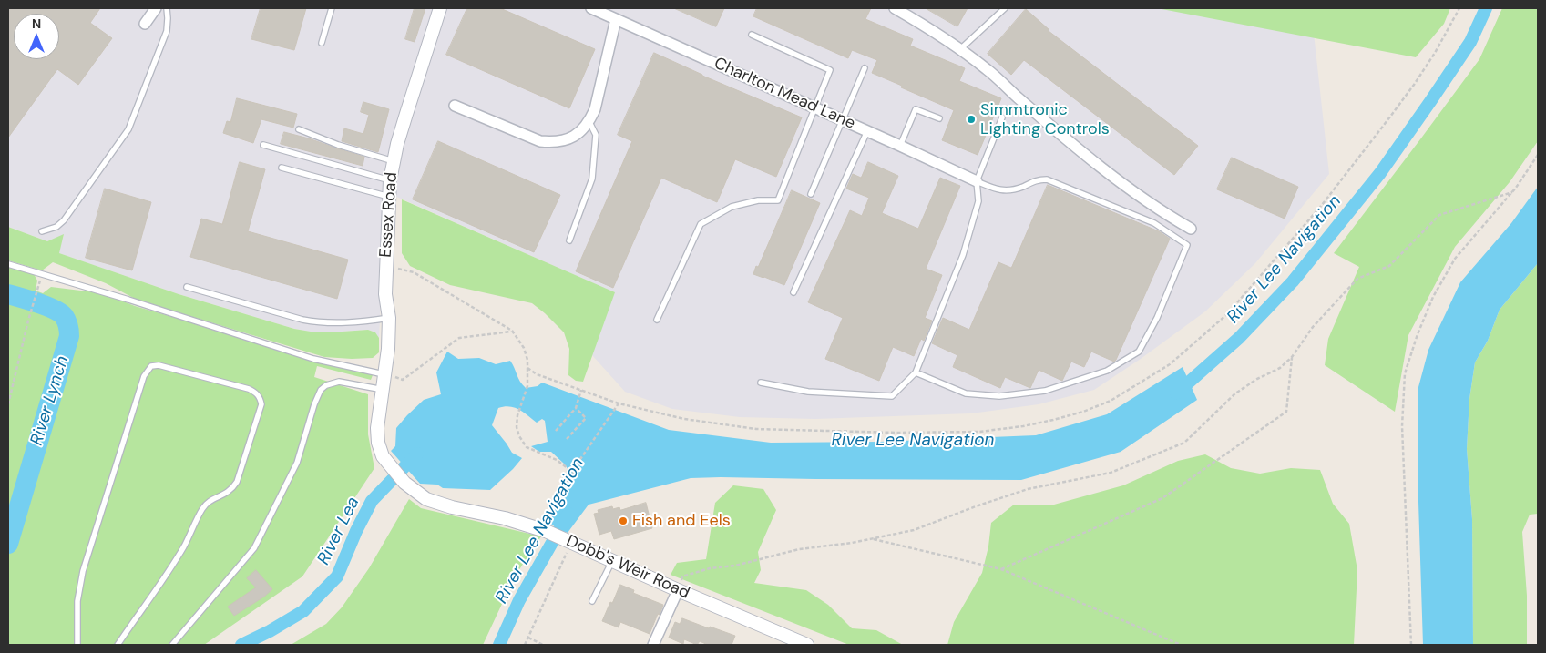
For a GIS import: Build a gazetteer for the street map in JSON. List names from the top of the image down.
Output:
{
  "streets": {
    "street": ["Charlton Mead Lane", "Essex Road", "Dobb's Weir Road"]
  },
  "crossings": [
    ["Essex Road", "Dobb's Weir Road"]
  ],
  "water": ["River Lee Navigation", "River Lynch", "River Lea"],
  "places": ["Simmtronic Lighting Controls", "Fish and Eels"],
  "north": "top"
}
